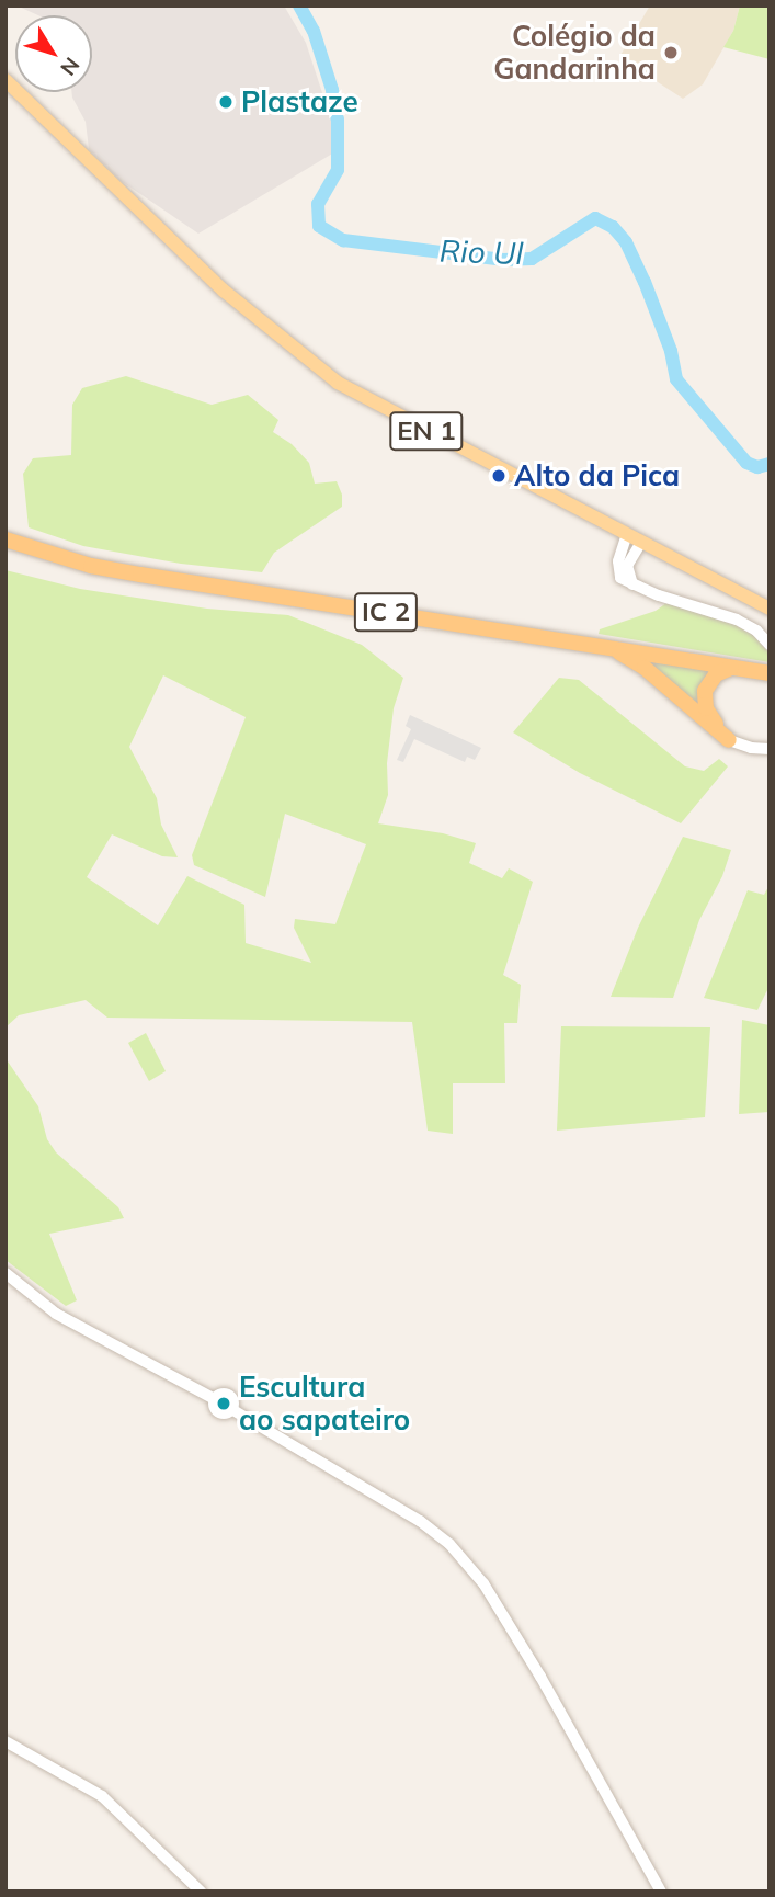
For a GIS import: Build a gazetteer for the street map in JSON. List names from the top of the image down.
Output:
{
  "streets": {
    "highway": ["IC 2"],
    "main road": ["EN 1"]
  },
  "water": ["Rio Ul"],
  "places": [
    "Colégio da Gandarinha",
    "Plastaze",
    "Alto da Pica",
    "Escultura ao sapateiro"
  ],
  "north": "bottom right"
}
